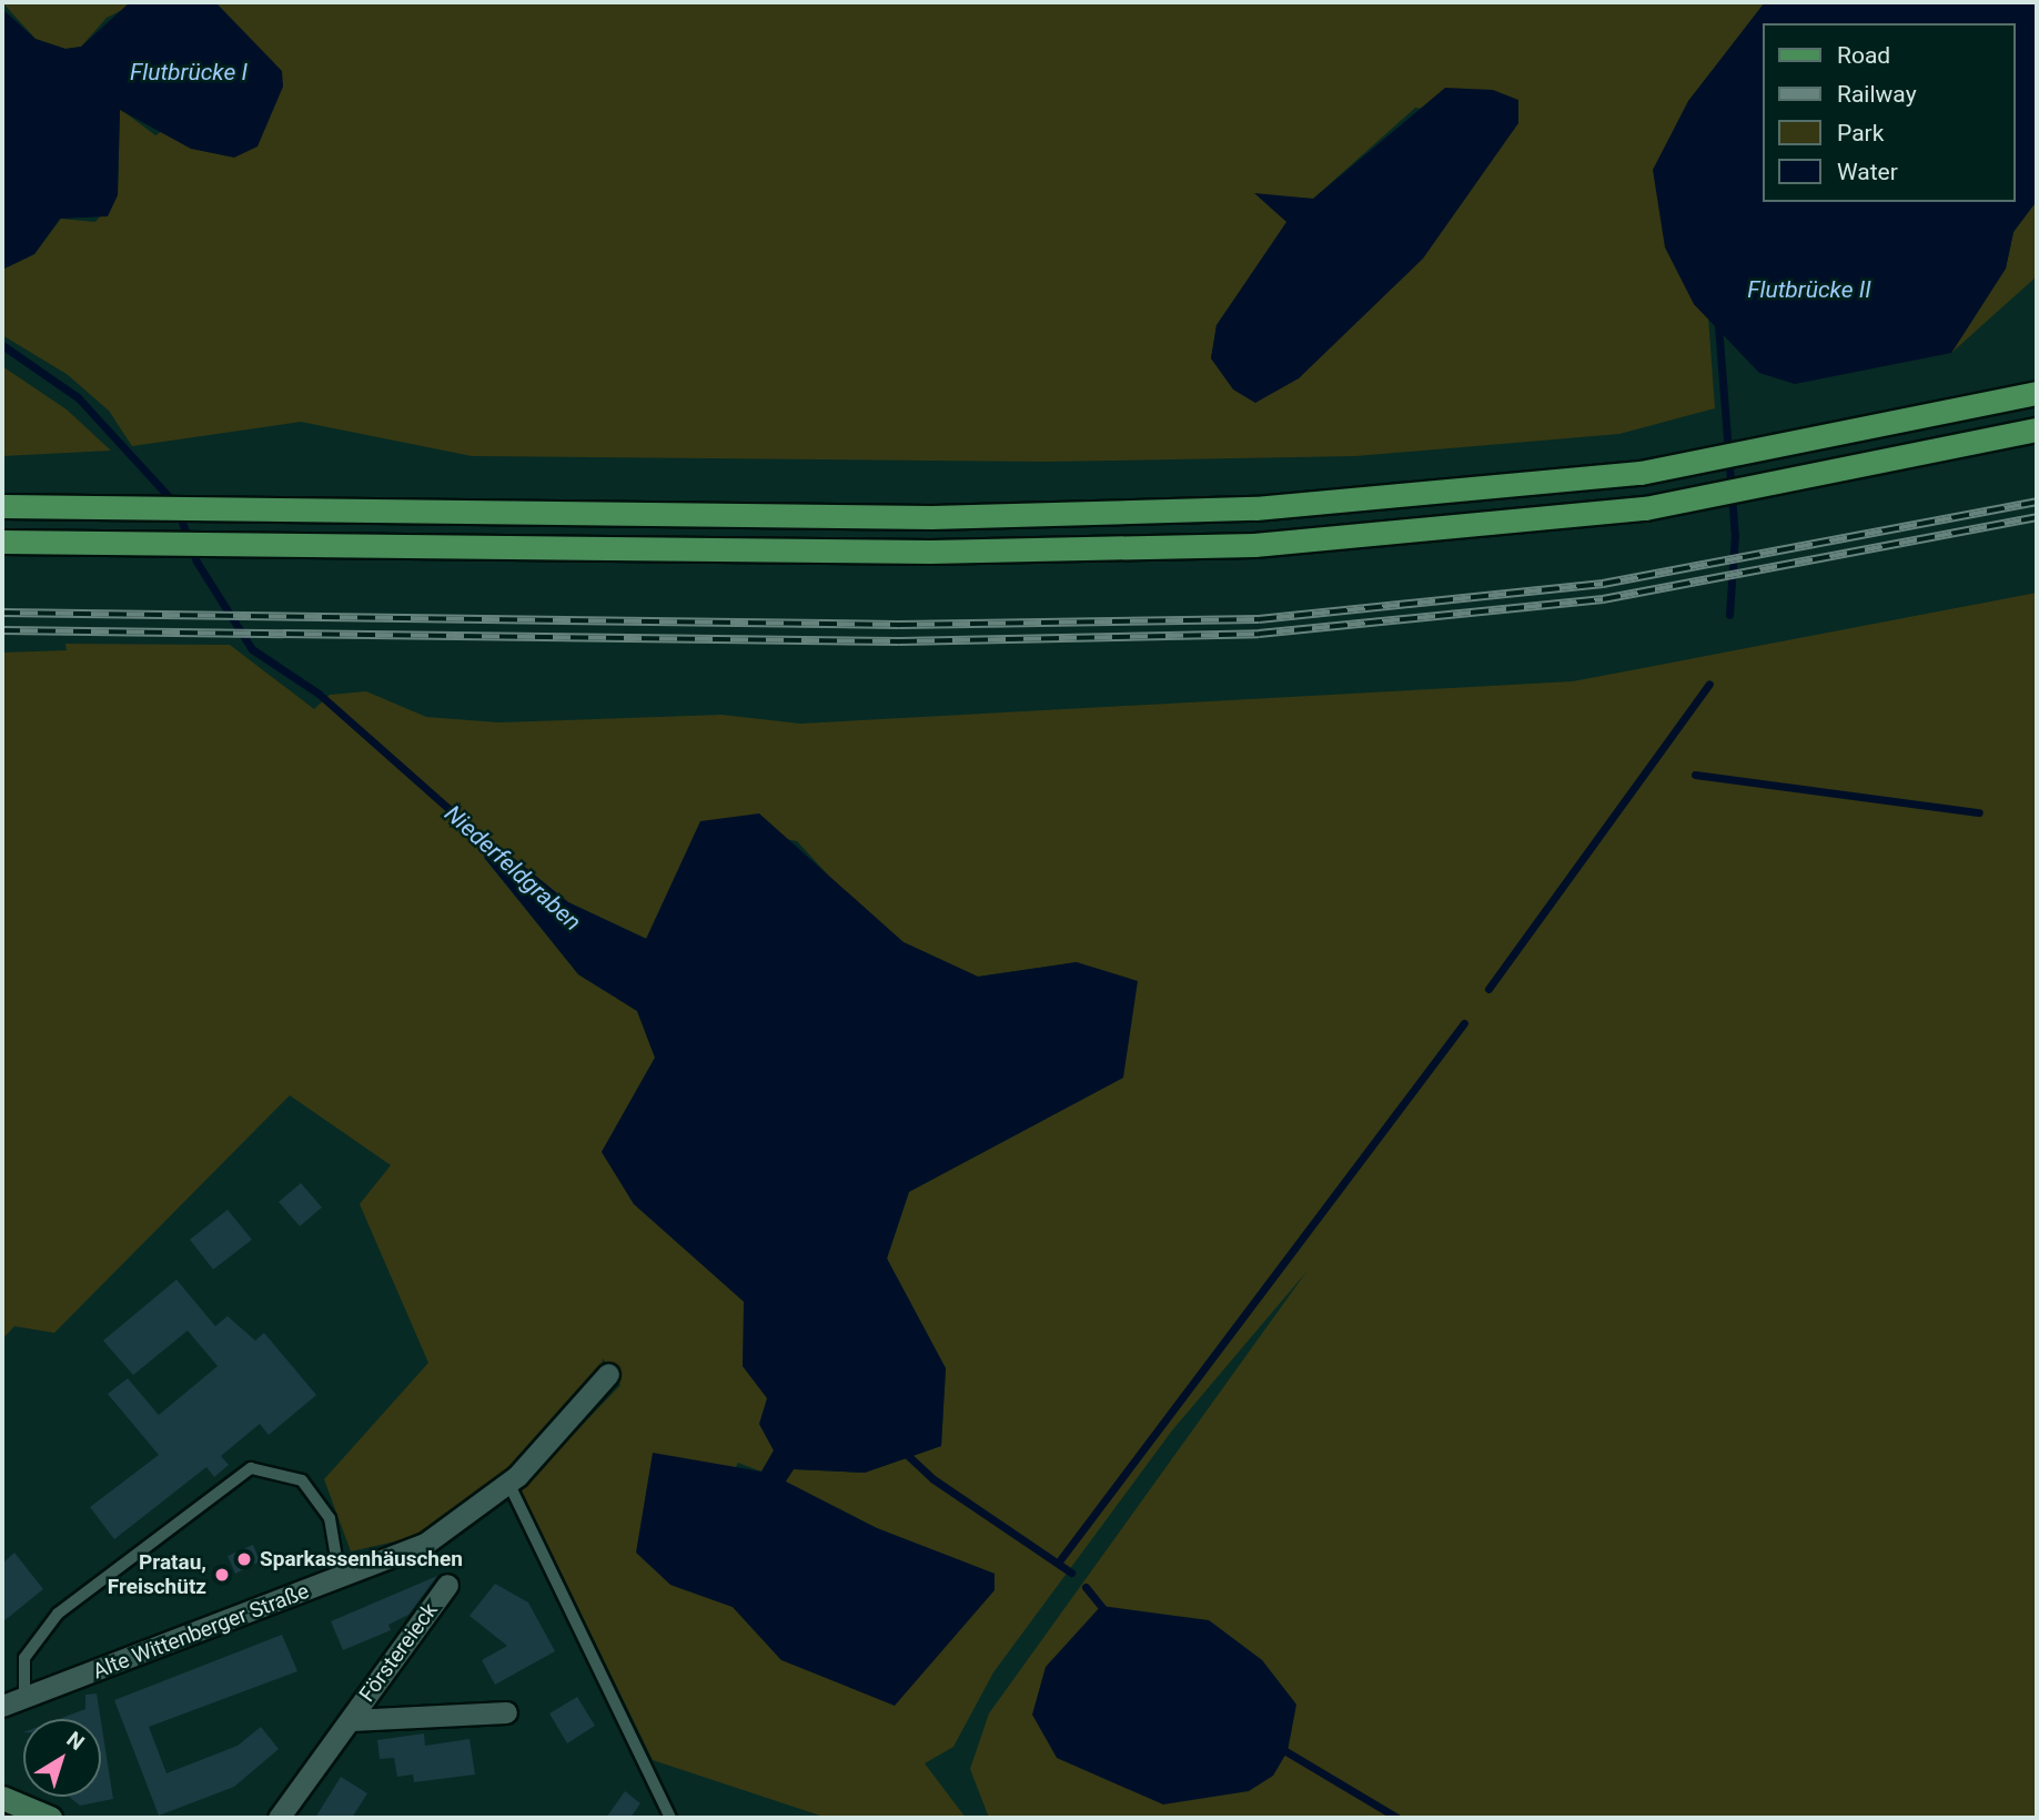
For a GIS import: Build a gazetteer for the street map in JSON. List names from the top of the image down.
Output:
{
  "streets": {
    "street": ["Alte Wittenberger Straße", "Förstereieck"]
  },
  "water": ["Flutbrücke I", "Flutbrücke II", "Niederfeldgraben"],
  "places": ["Sparkassenhäuschen", "Pratau, Freischütz"],
  "legend": [
    "Road",
    "Railway",
    "Park",
    "Water"
  ],
  "north": "top right"
}
